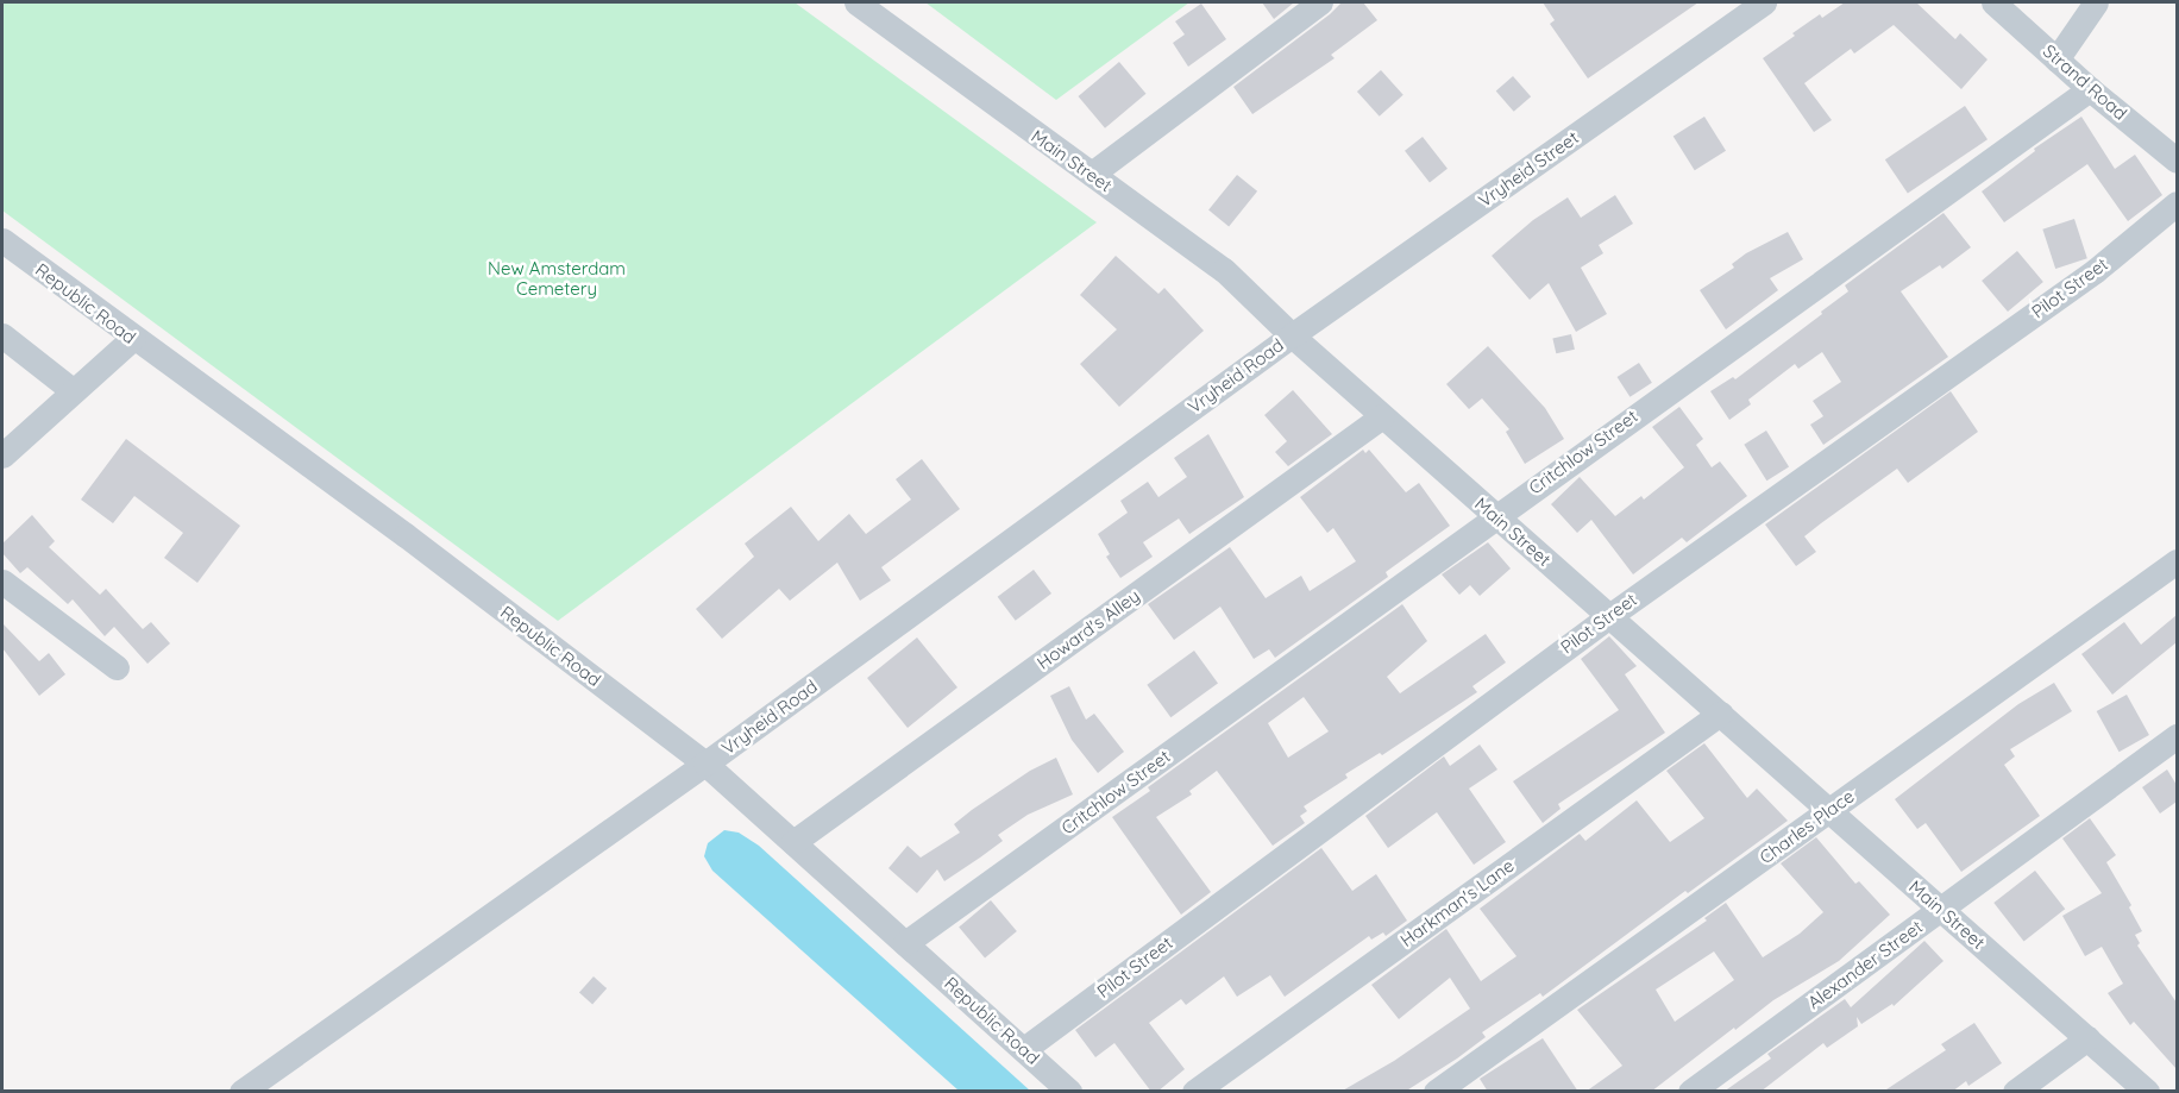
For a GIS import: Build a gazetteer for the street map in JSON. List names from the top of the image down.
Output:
{
  "streets": {
    "street": [
      "Strand Road",
      "Main Street",
      "Vryheid Street",
      "Pilot Street",
      "Republic Road",
      "Vryheid Road",
      "Critchlow Street",
      "Howard's Alley",
      "Charles Place",
      "Harkman's Lane",
      "Alexander Street"
    ]
  },
  "crossings": [
    ["Strand Road", "Critchlow Street"],
    ["Main Street", "Vryheid Street"],
    ["Main Street", "Pilot Street"],
    ["Main Street", "Vryheid Road"],
    ["Main Street", "Critchlow Street"],
    ["Main Street", "Howard's Alley"],
    ["Main Street", "Charles Place"],
    ["Main Street", "Harkman's Lane"],
    ["Main Street", "Alexander Street"],
    ["Vryheid Street", "Vryheid Road"],
    ["Pilot Street", "Republic Road"],
    ["Republic Road", "Vryheid Road"],
    ["Republic Road", "Critchlow Street"],
    ["Republic Road", "Howard's Alley"]
  ],
  "parks": ["New Amsterdam Cemetery"]
}
